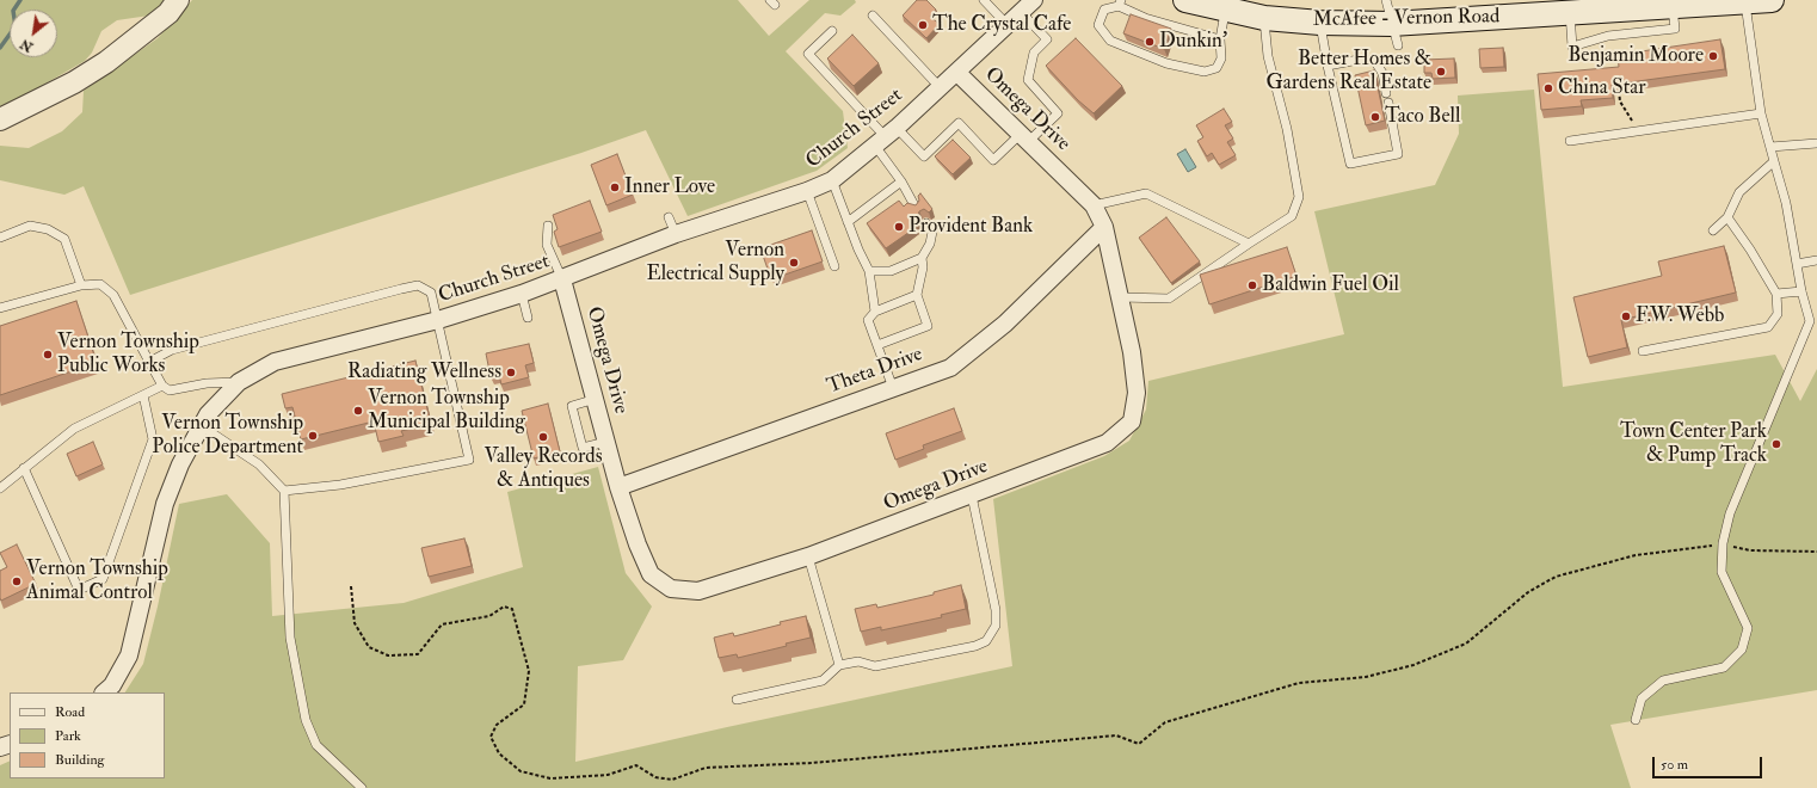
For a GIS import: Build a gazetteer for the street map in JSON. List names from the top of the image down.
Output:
{
  "streets": {
    "main road": ["McAfee - Vernon Road"],
    "street": ["Omega Drive", "Church Street", "Theta Drive"]
  },
  "crossings": [
    ["Omega Drive", "Church Street"],
    ["Omega Drive", "Theta Drive"]
  ],
  "places": [
    "The Crystal Cafe",
    "Dunkin'",
    "Benjamin Moore",
    "Better Homes & Gardens Real Estate",
    "China Star",
    "Taco Bell",
    "Inner Love",
    "Provident Bank",
    "Vernon Electrical Supply",
    "Baldwin Fuel Oil",
    "F.W. Webb",
    "Vernon Township Public Works",
    "Radiating Wellness",
    "Vernon Township Municipal Building",
    "Vernon Township Police Department",
    "Valley Records & Antiques",
    "Town Center Park & Pump Track",
    "Vernon Township Animal Control"
  ],
  "legend": ["Road", "Park", "Building"],
  "scale_bar": "50 m",
  "north": "bottom left"
}
